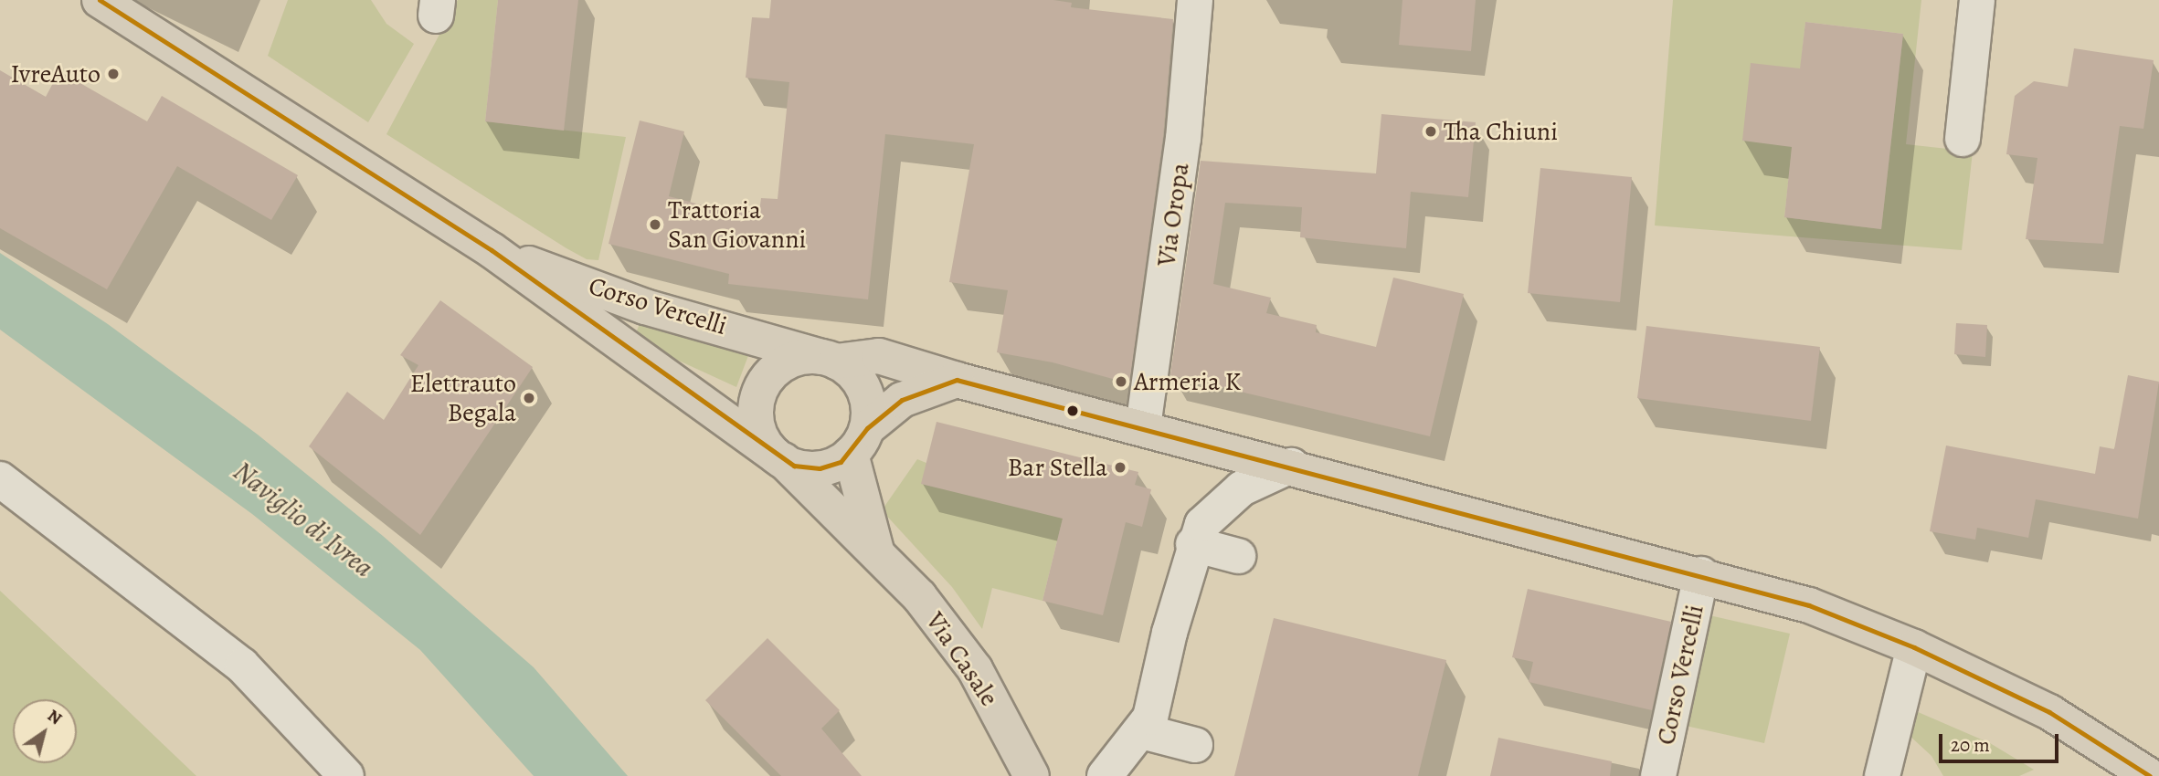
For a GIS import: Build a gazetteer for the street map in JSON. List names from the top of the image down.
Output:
{
  "streets": {
    "main road": ["Corso Vercelli", "Via Casale"],
    "street": ["Via Oropa"]
  },
  "crossings": [
    ["Via Oropa", "Corso Vercelli"],
    ["Corso Vercelli", "Via Casale"]
  ],
  "water": ["Naviglio di Ivrea"],
  "places": [
    "IvreAuto",
    "Tha Chiuni",
    "Trattoria San Giovanni",
    "Armeria K",
    "Elettrauto Begala",
    "Bar Stella"
  ],
  "scale_bar": "20 m",
  "north": "top right"
}
